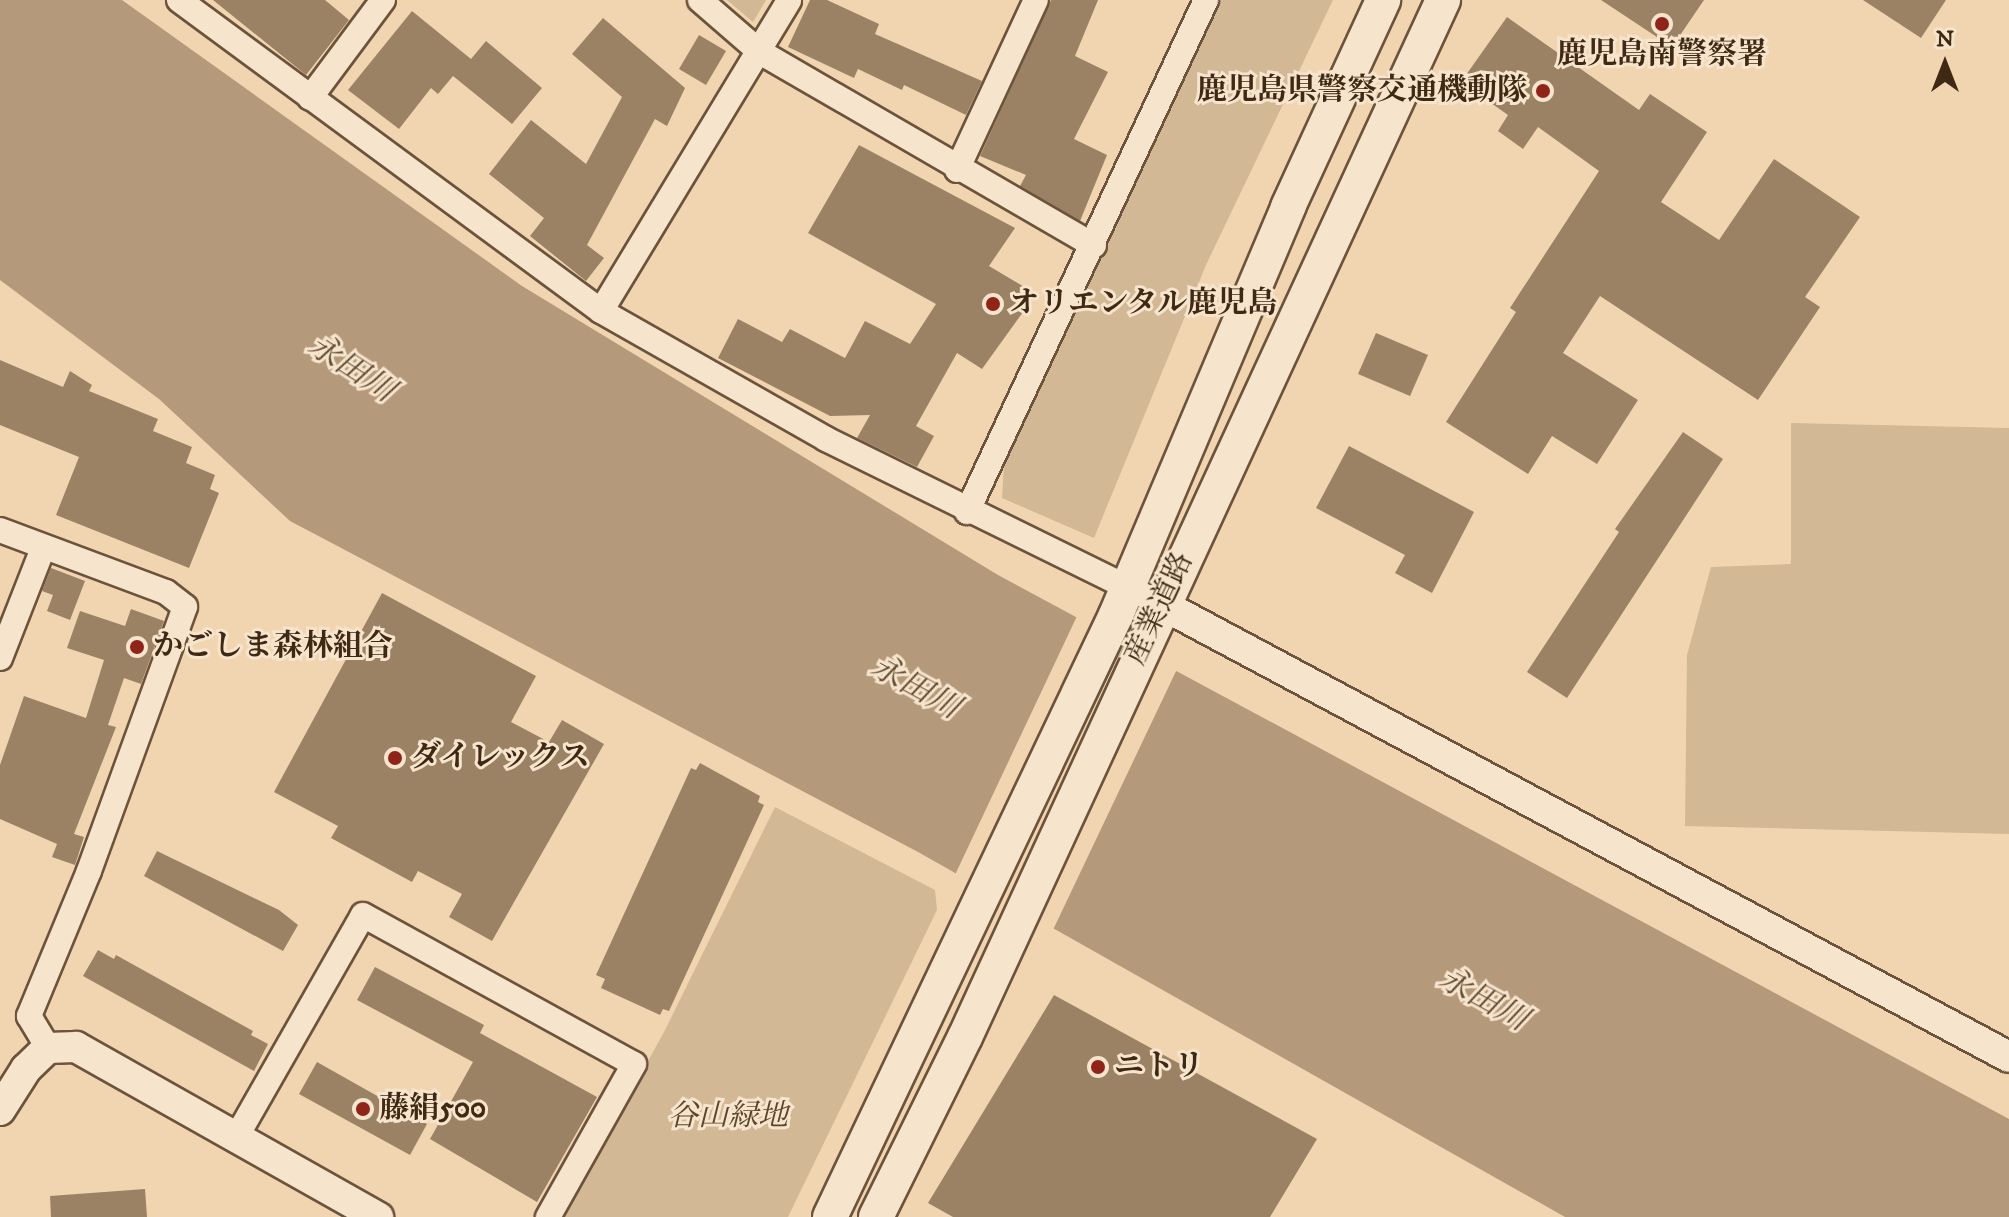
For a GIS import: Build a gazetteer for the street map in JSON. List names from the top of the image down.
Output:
{
  "streets": {
    "main road": ["産業道路"]
  },
  "water": ["永田川"],
  "parks": ["谷山緑地"],
  "places": [
    "鹿児島南警察署",
    "鹿児島県警察交通機動隊",
    "オリエンタル鹿児島",
    "かごしま森林組合",
    "ダイレックス",
    "ニトリ",
    "藤絹500"
  ],
  "north": "top"
}
